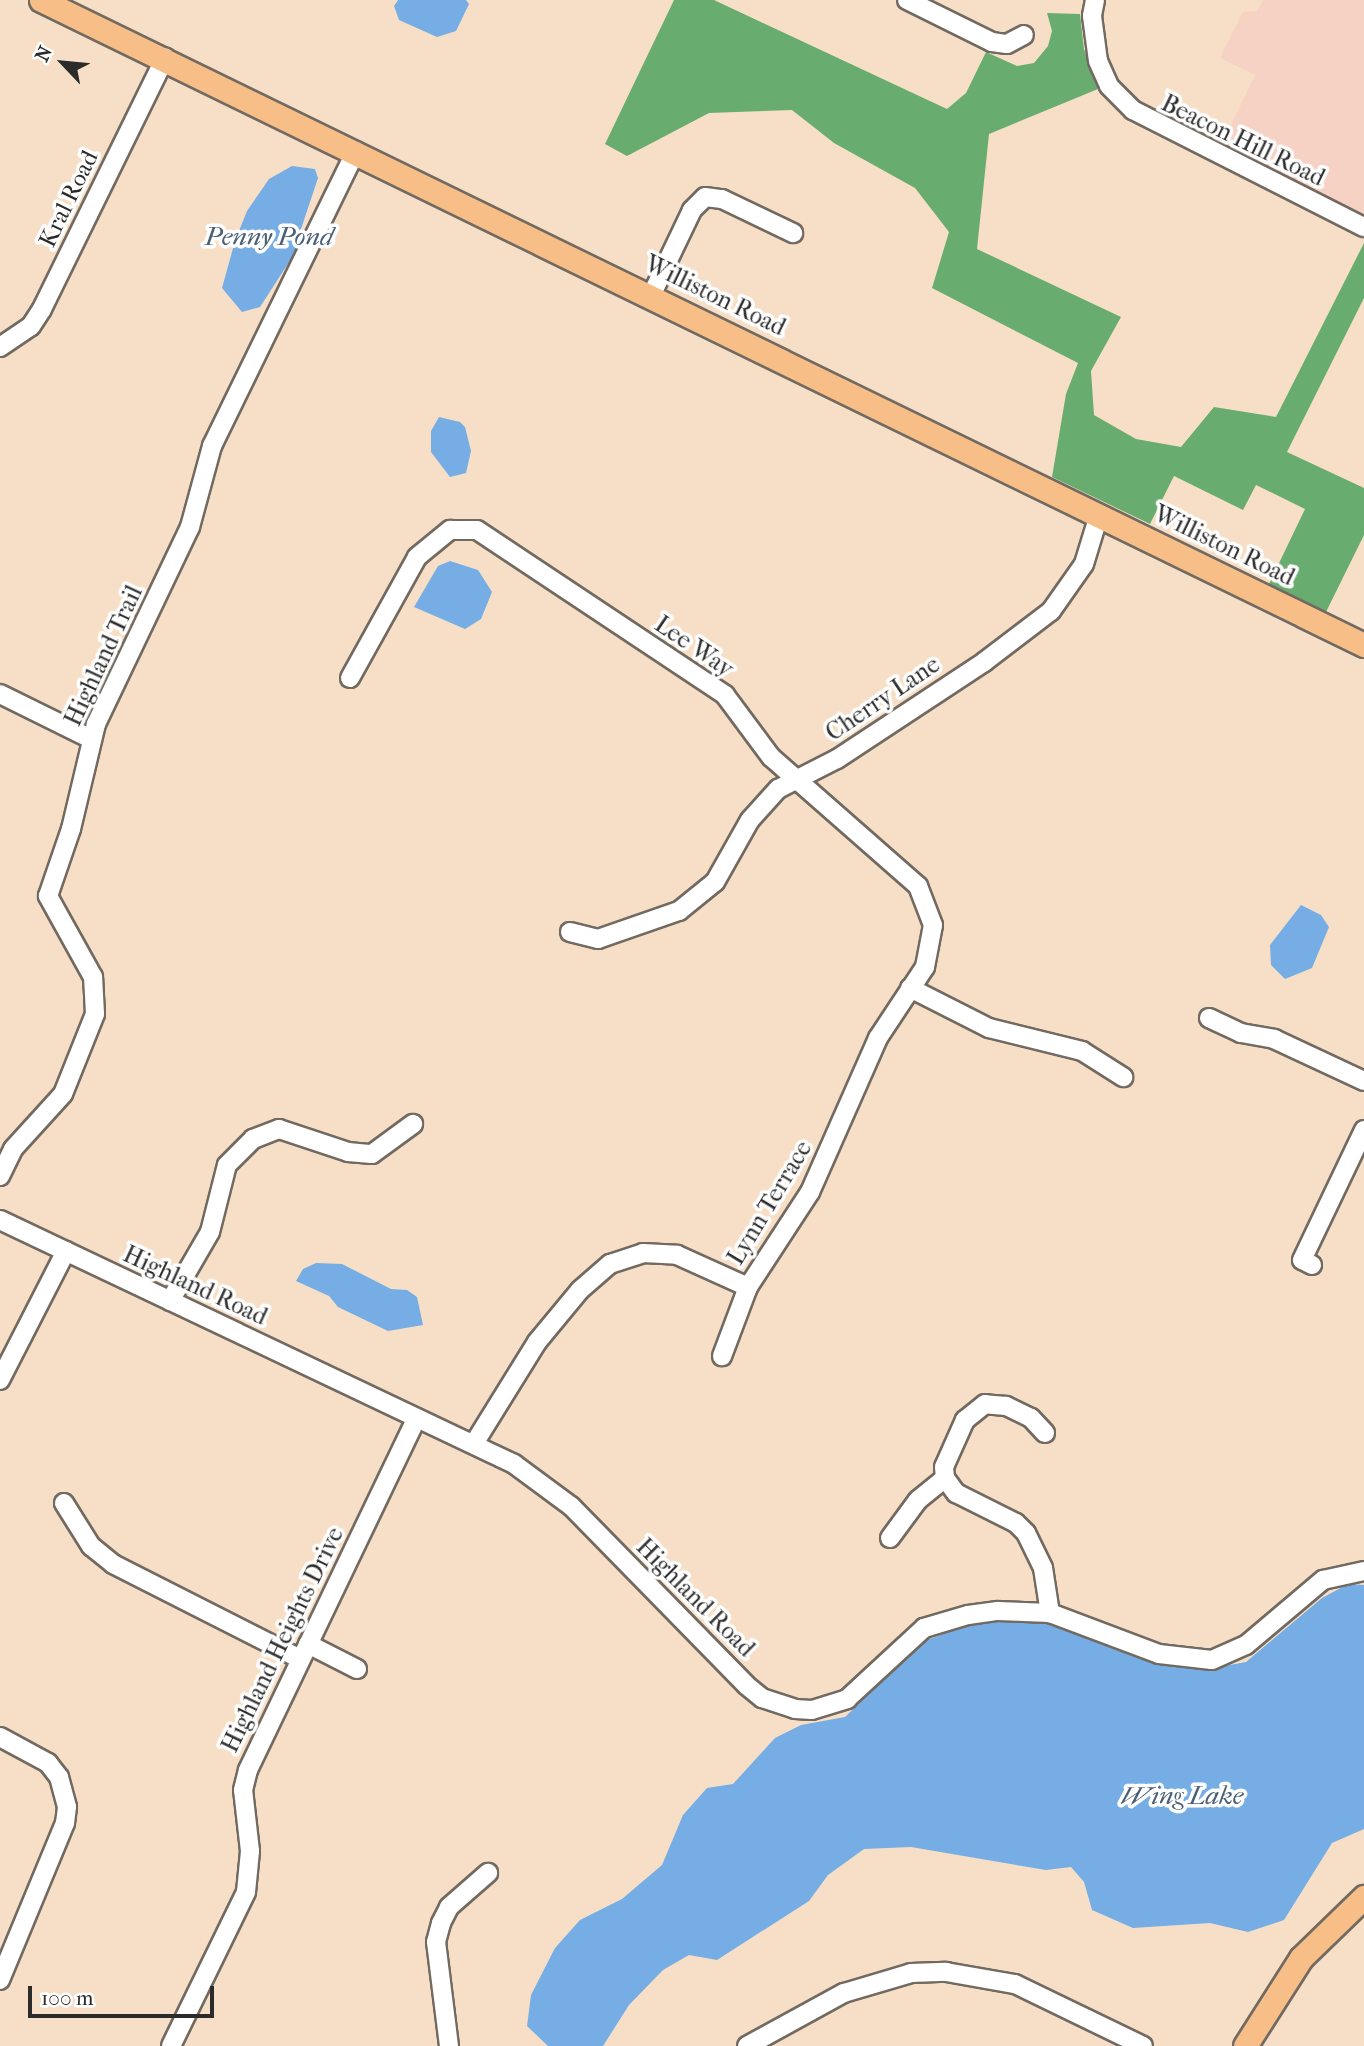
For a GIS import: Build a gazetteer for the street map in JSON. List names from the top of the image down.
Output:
{
  "streets": {
    "main road": ["Williston Road"],
    "street": [
      "Beacon Hill Road",
      "Kral Road",
      "Lee Way",
      "Highland Trail",
      "Cherry Lane",
      "Lynn Terrace",
      "Highland Road",
      "Highland Heights Drive"
    ]
  },
  "crossings": [
    ["Kral Road", "Williston Road"],
    ["Williston Road", "Highland Trail"],
    ["Williston Road", "Cherry Lane"],
    ["Lee Way", "Cherry Lane"],
    ["Lee Way", "Lynn Terrace"],
    ["Highland Road", "Highland Heights Drive"]
  ],
  "water": ["Penny Pond", "Wing Lake"],
  "scale_bar": "100 m",
  "north": "top left"
}
